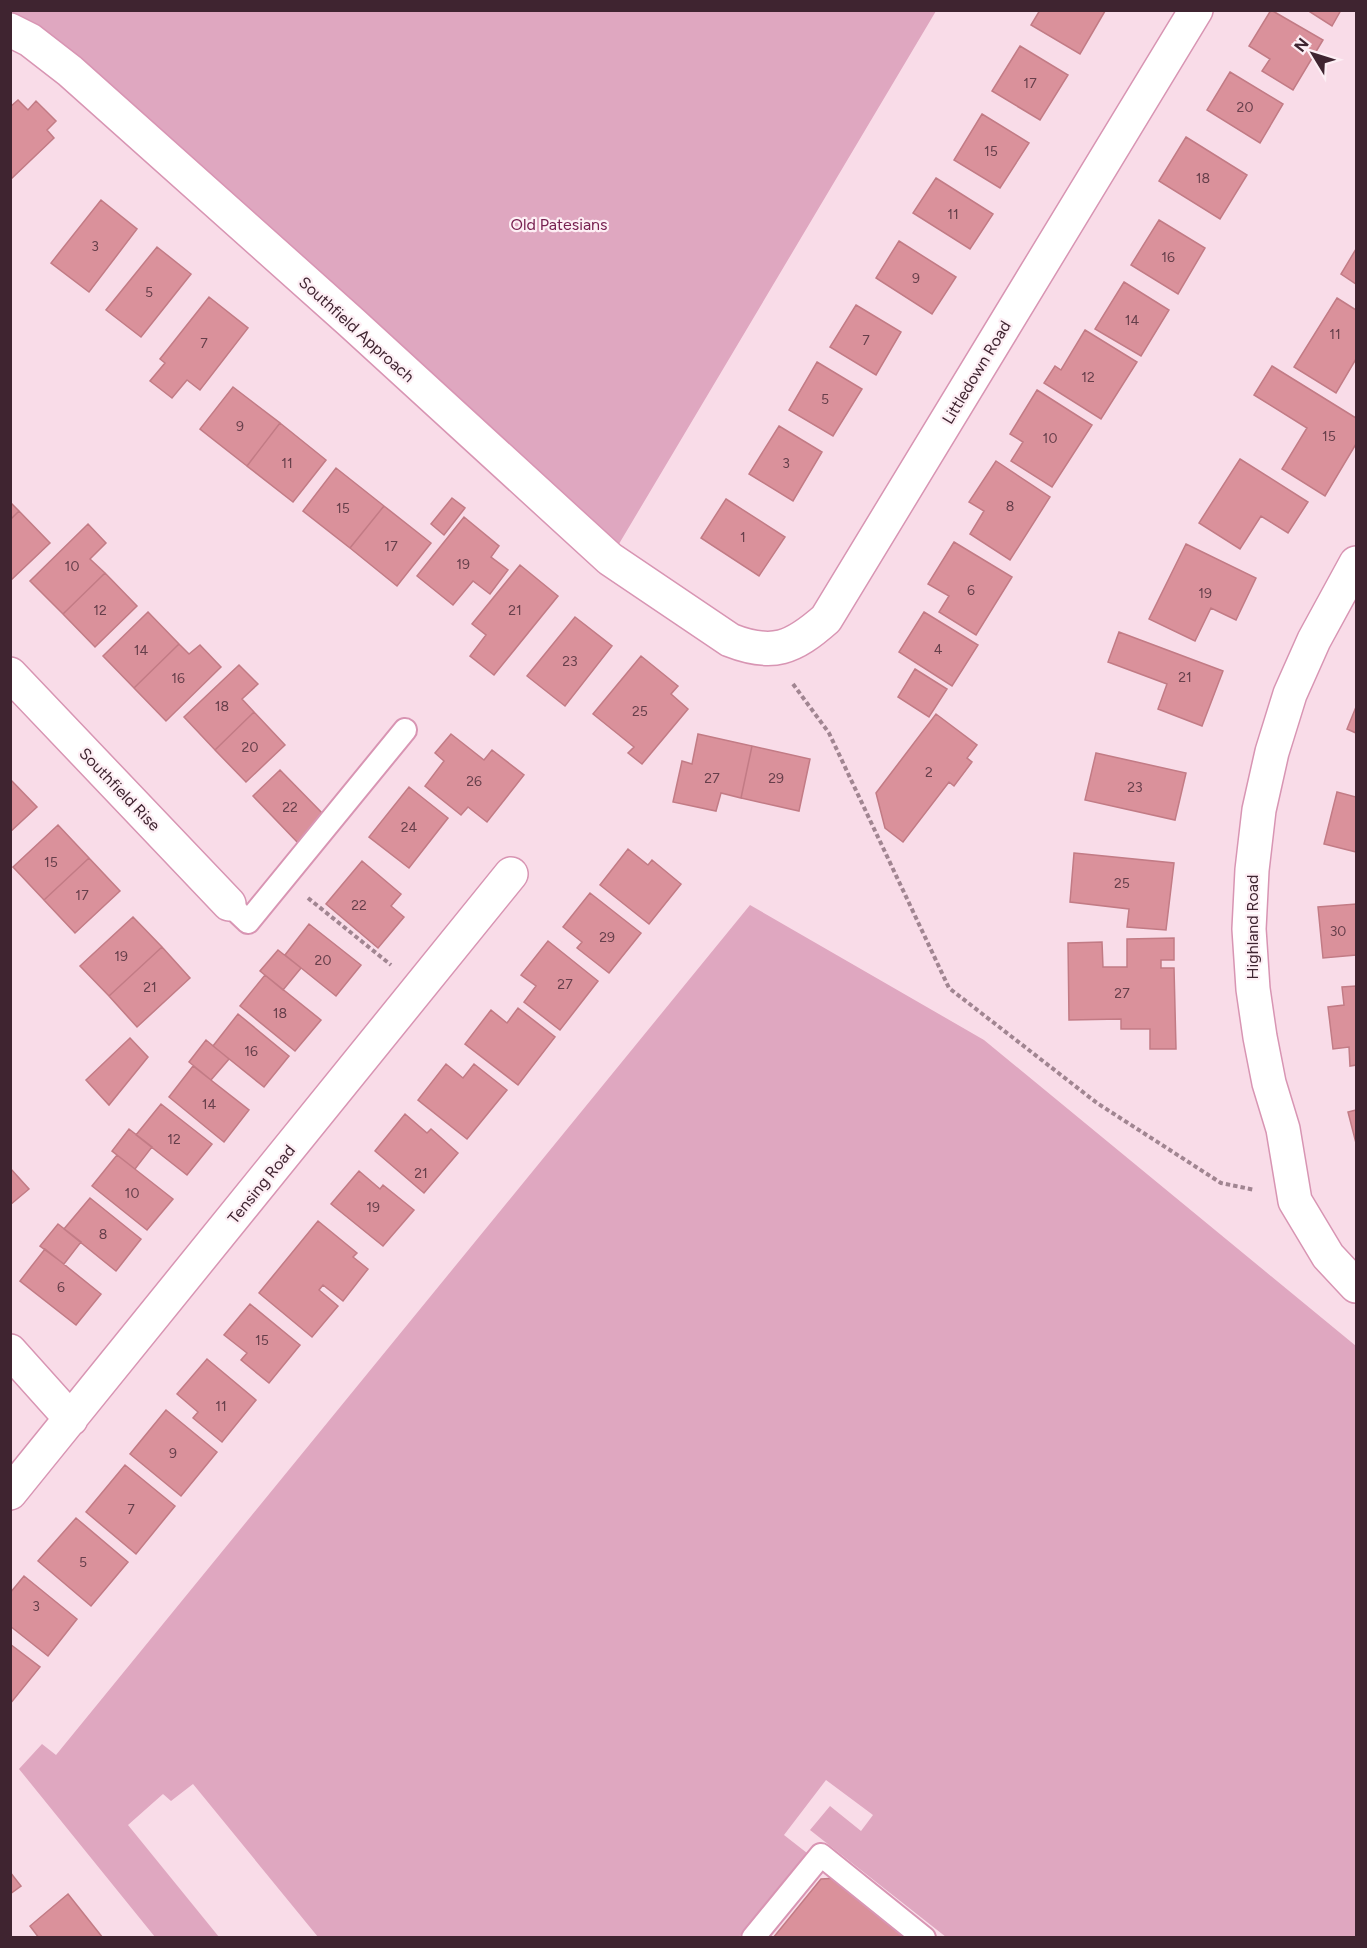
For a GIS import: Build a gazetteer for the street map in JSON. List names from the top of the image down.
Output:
{
  "streets": {
    "street": [
      "Southfield Approach",
      "Littledown Road",
      "Southfield Rise",
      "Highland Road",
      "Tensing Road"
    ]
  },
  "crossings": [
    ["Southfield Approach", "Littledown Road"]
  ],
  "parks": ["Old Patesians"],
  "house_numbers": [
    "17",
    "20",
    "15",
    "18",
    "11",
    "3",
    "16",
    "9",
    "5",
    "14",
    "11",
    "7",
    "7",
    "12",
    "5",
    "9",
    "15",
    "10",
    "11",
    "3",
    "8",
    "15",
    "1",
    "17",
    "19",
    "10",
    "6",
    "19",
    "12",
    "21",
    "4",
    "14",
    "23",
    "21",
    "16",
    "18",
    "25",
    "20",
    "2",
    "27",
    "29",
    "26",
    "23",
    "22",
    "24",
    "15",
    "25",
    "17",
    "22",
    "30",
    "29",
    "19",
    "20",
    "27",
    "21",
    "27",
    "18",
    "16",
    "14",
    "12",
    "21",
    "10",
    "19",
    "8",
    "6",
    "15",
    "11",
    "9",
    "7",
    "5",
    "3"
  ],
  "north": "top left"
}
